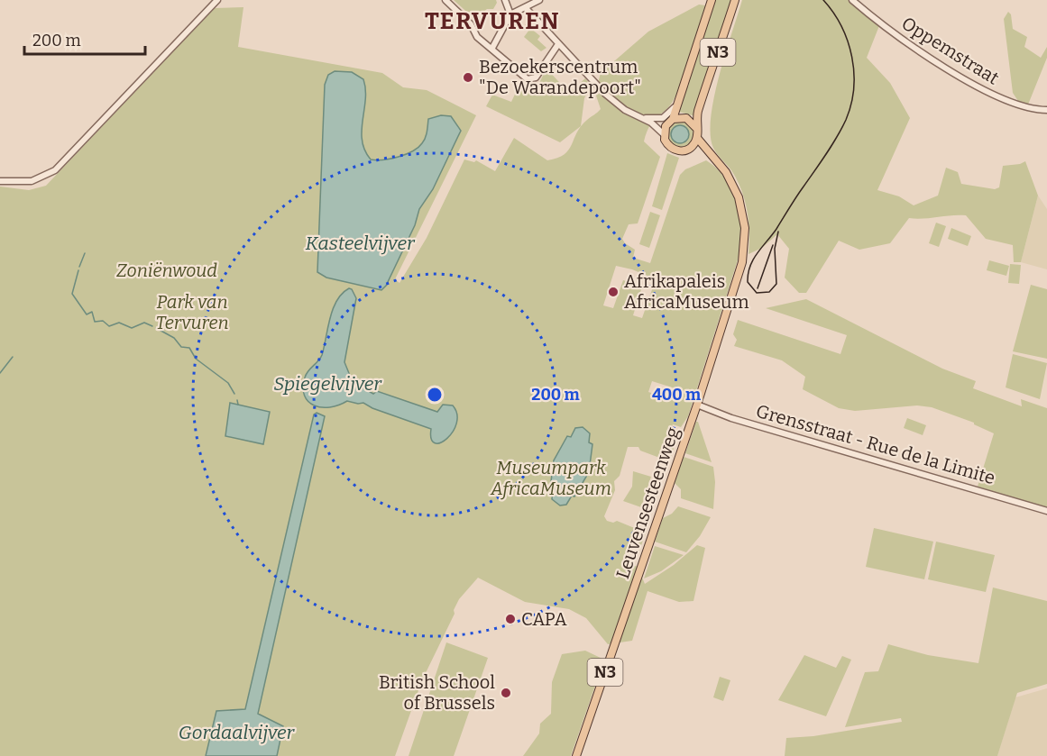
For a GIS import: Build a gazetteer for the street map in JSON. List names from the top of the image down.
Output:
{
  "streets": {
    "main road": ["N3", "Leuvensesteenweg"],
    "street": ["Oppemstraat", "Grensstraat - Rue de la Limite"]
  },
  "crossings": [
    ["N3", "Leuvensesteenweg"],
    ["Grensstraat - Rue de la Limite", "Leuvensesteenweg"]
  ],
  "districts": ["TERVUREN"],
  "water": ["Kasteelvijver", "Spiegelvijver", "Gordaalvijver"],
  "parks": ["Zoniënwoud", "Park van Tervuren", "Museumpark AfricaMuseum"],
  "places": [
    "Bezoekerscentrum \"De Warandepoort\"",
    "Afrikapaleis AfricaMuseum",
    "CAPA",
    "British School of Brussels"
  ],
  "scale_bar": "200 m",
  "rings": ["200 m", "400 m"]
}
